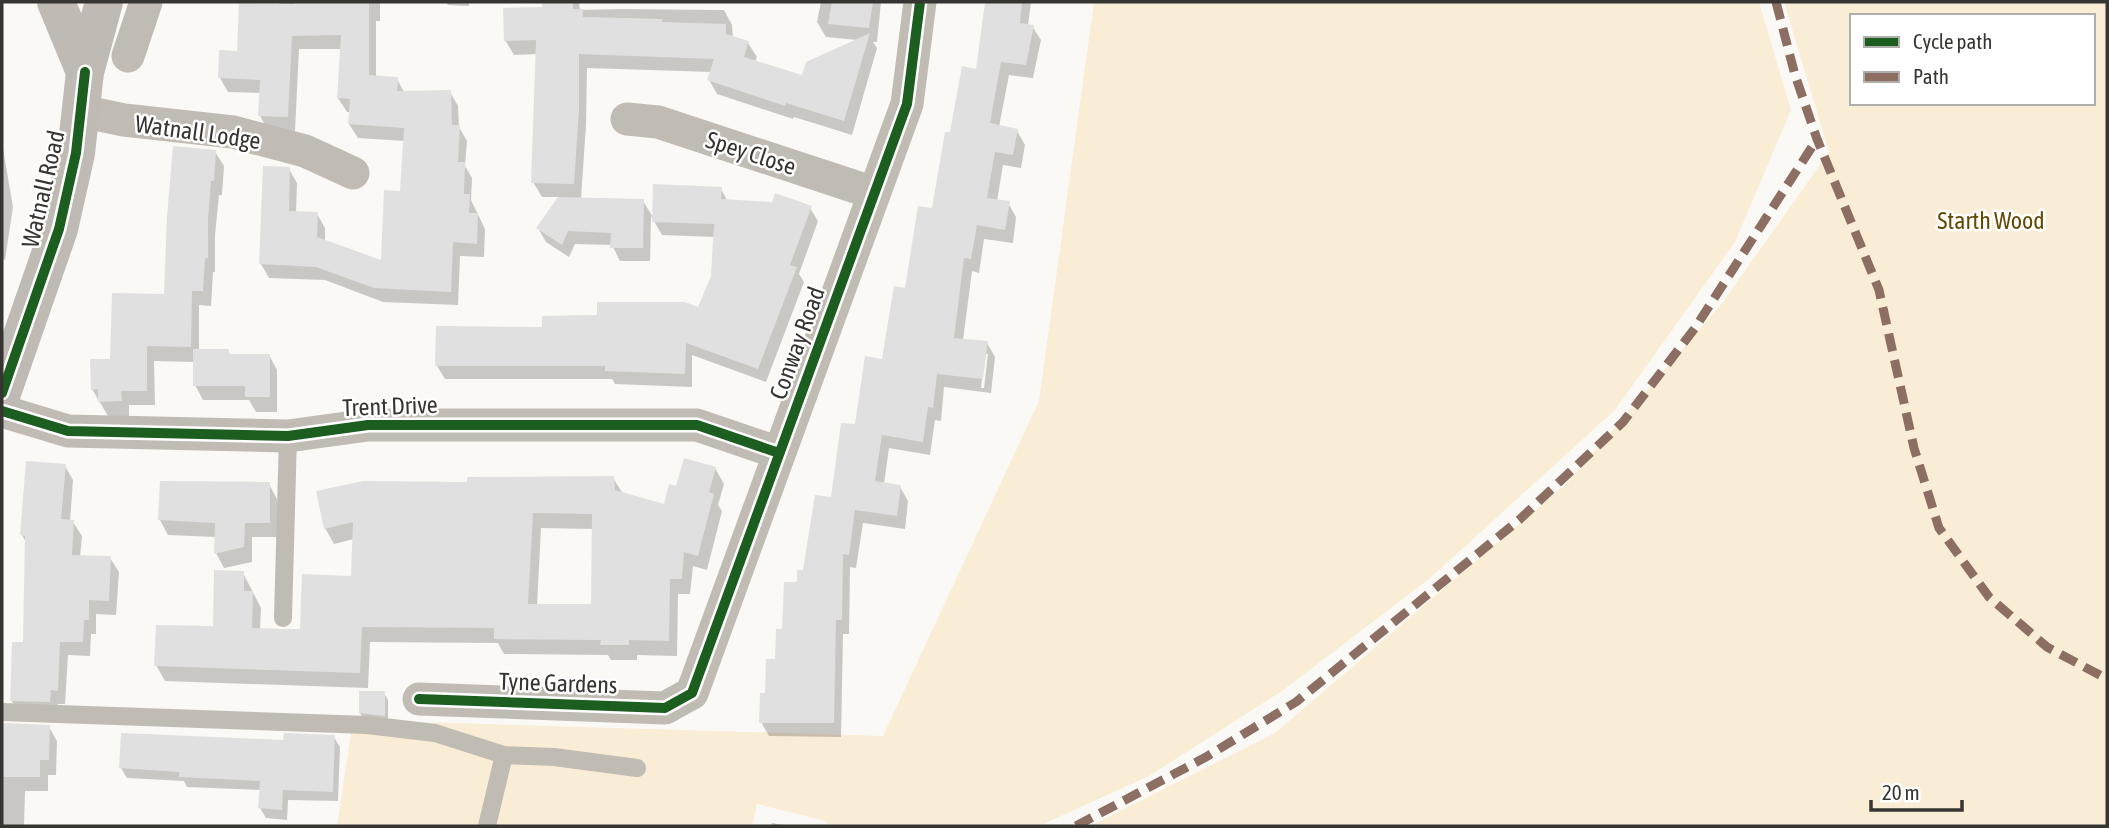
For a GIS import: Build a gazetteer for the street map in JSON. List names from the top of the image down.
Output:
{
  "streets": {
    "main road": ["Watnall Road"],
    "street": [
      "Watnall Lodge",
      "Spey Close",
      "Conway Road",
      "Trent Drive",
      "Tyne Gardens"
    ]
  },
  "crossings": [
    ["Watnall Lodge", "Watnall Road"],
    ["Spey Close", "Conway Road"],
    ["Conway Road", "Trent Drive"],
    ["Conway Road", "Tyne Gardens"]
  ],
  "parks": ["Starth Wood"],
  "legend": ["Cycle path", "Path"],
  "scale_bar": "20 m"
}
